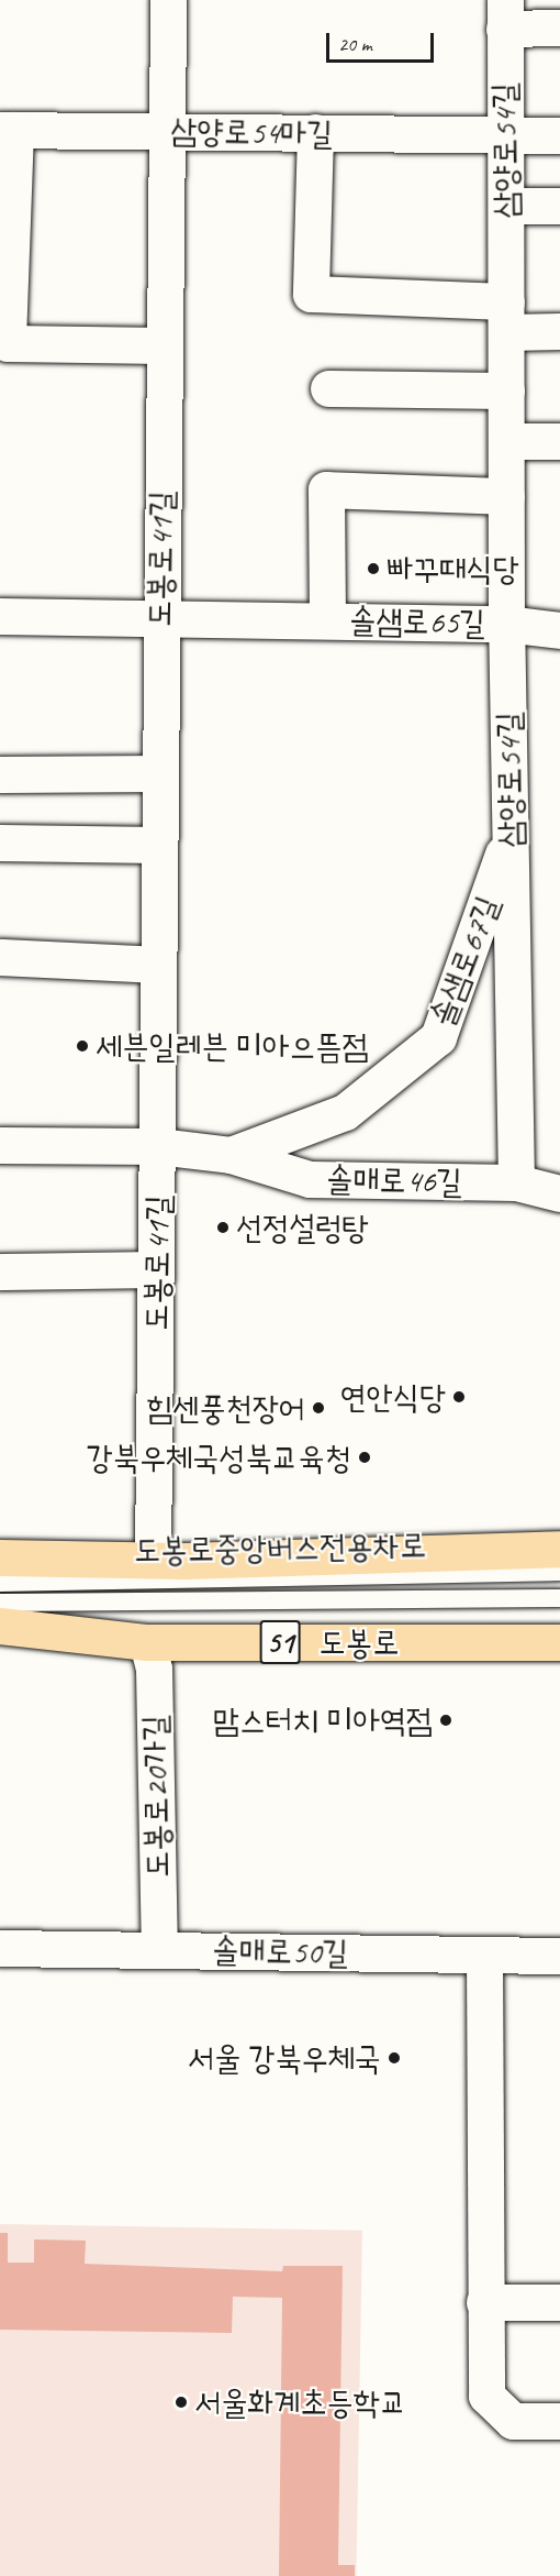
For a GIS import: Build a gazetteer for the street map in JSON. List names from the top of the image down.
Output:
{
  "streets": {
    "main road": ["51", "도봉로"],
    "street": [
      "삼양로54마길",
      "삼양로54길",
      "도봉로41길",
      "솔샘로65길",
      "솔샘로67길",
      "솔매로46길",
      "도봉로20가길",
      "솔매로50길"
    ],
    "lane": ["도봉로중앙버스전용차로"]
  },
  "crossings": [
    ["삼양로54마길", "삼양로54길"],
    ["삼양로54마길", "도봉로41길"],
    ["삼양로54길", "솔샘로65길"],
    ["삼양로54길", "솔샘로67길"],
    ["삼양로54길", "솔매로46길"],
    ["도봉로41길", "솔샘로65길"],
    ["도봉로41길", "솔샘로67길"],
    ["솔샘로67길", "솔매로46길"],
    ["도봉로", "도봉로20가길"],
    ["도봉로20가길", "솔매로50길"]
  ],
  "places": [
    "빠꾸때식당",
    "세븐일레븐 미아으뜸점",
    "선정설렁탕",
    "연안식당",
    "힘센풍천장어",
    "강북우체국성북교육청",
    "맘스터치 미아역점",
    "서울 강북우체국",
    "서울화계초등학교"
  ],
  "scale_bar": "20 m"
}
